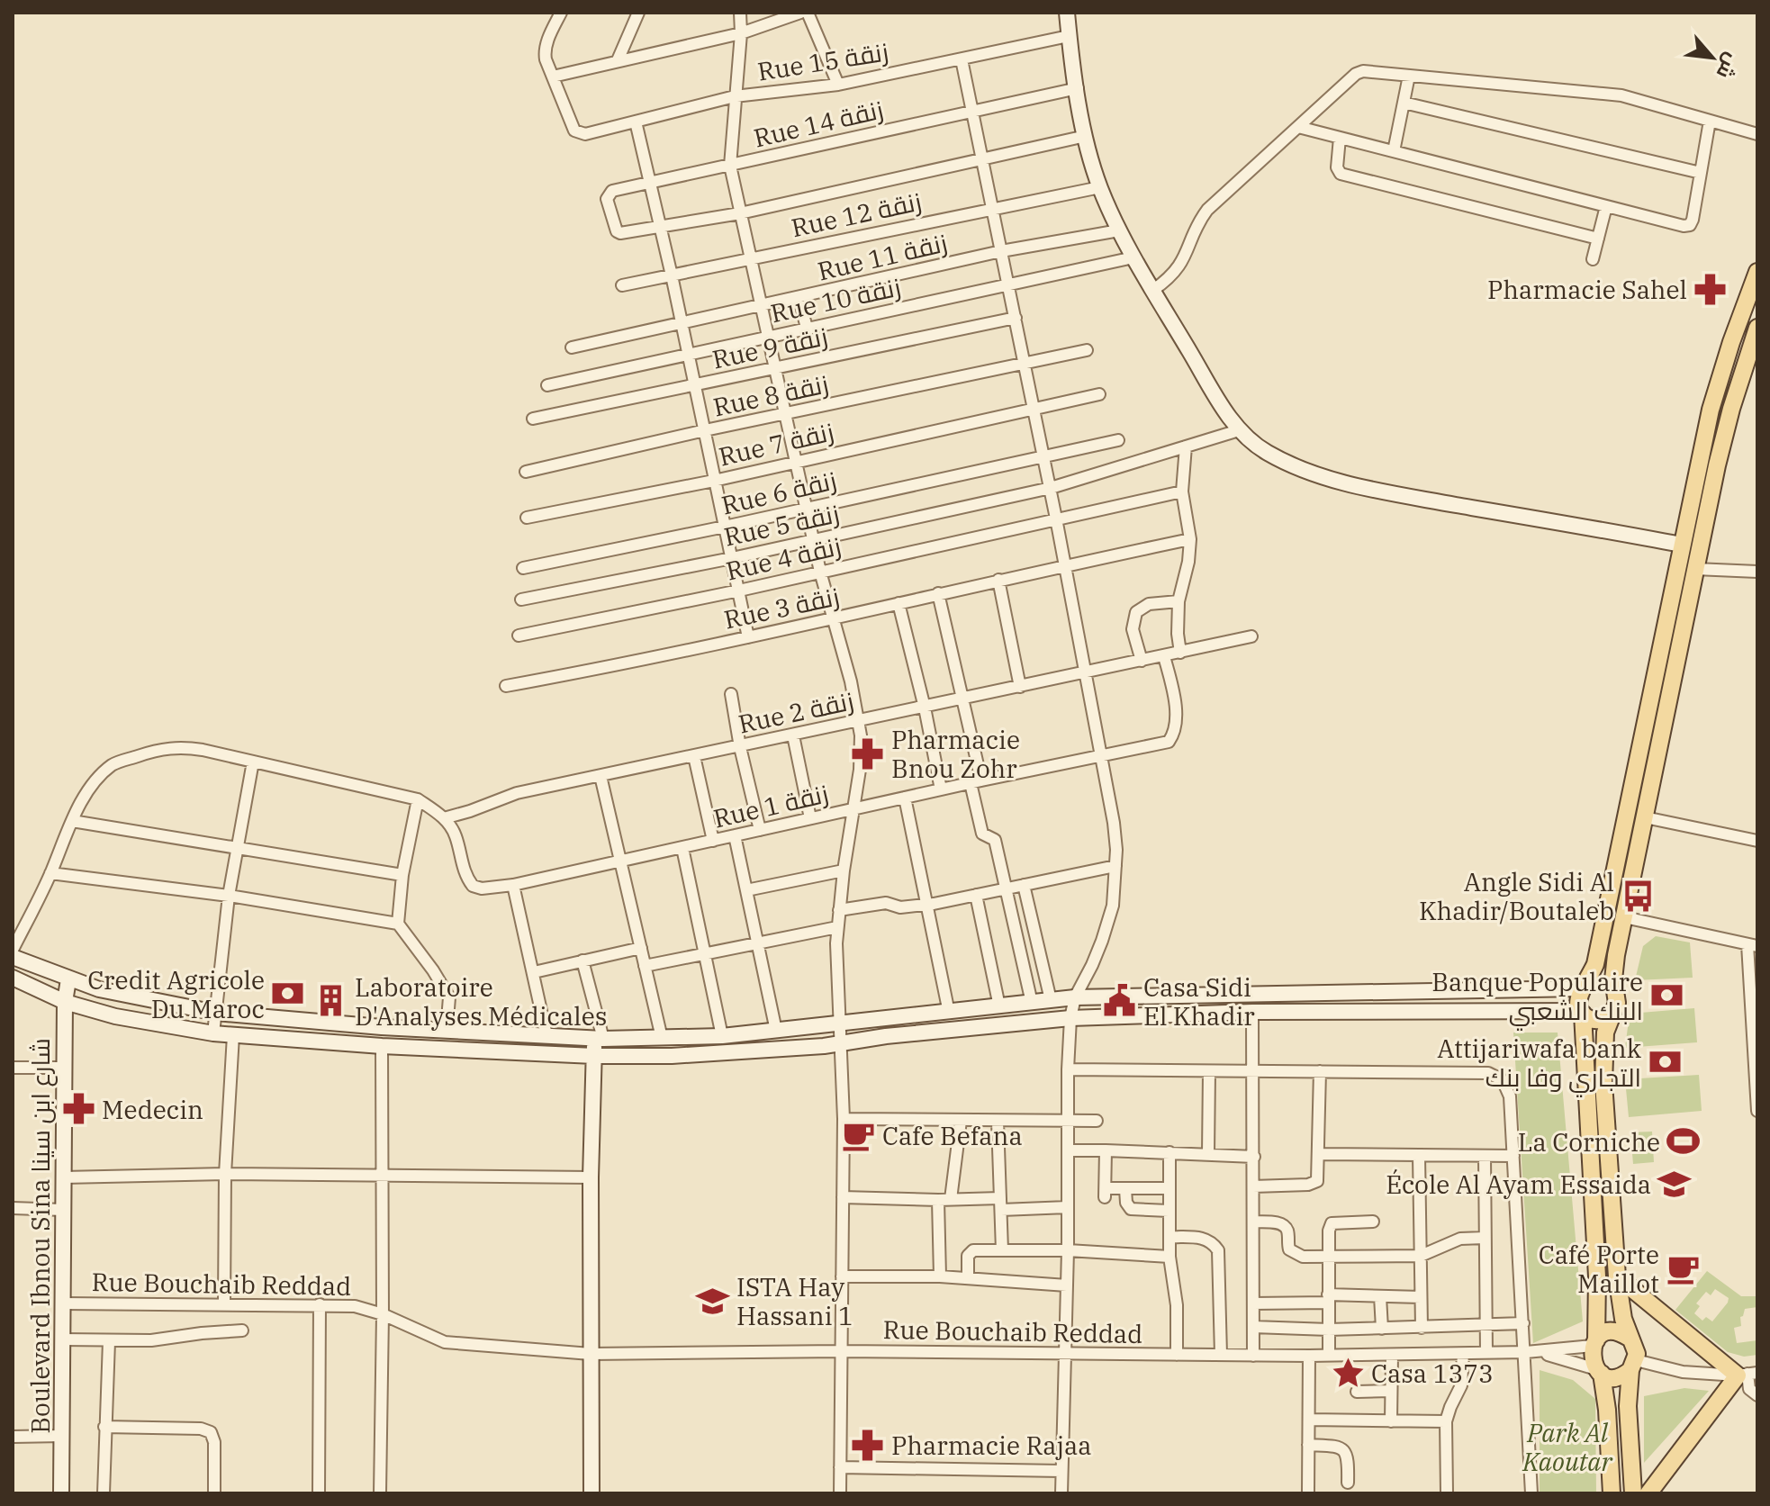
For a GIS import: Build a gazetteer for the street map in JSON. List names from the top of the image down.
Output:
{
  "streets": {
    "main road": ["Boulevard Ibnou Sina شارع ابن سينا"],
    "street": [
      "Rue 15 زنقة",
      "Rue 14 زنقة",
      "Rue 12 زنقة",
      "Rue 11 زنقة",
      "Rue 10 زنقة",
      "Rue 9 زنقة",
      "Rue 8 زنقة",
      "Rue 7 زنقة",
      "Rue 6 زنقة",
      "Rue 5 زنقة",
      "Rue 4 زنقة",
      "Rue 3 زنقة",
      "Rue 2 زنقة",
      "Rue 1 زنقة",
      "Rue Bouchaib Reddad"
    ]
  },
  "crossings": [
    ["Rue 2 زنقة", "Rue 1 زنقة"],
    ["Boulevard Ibnou Sina شارع ابن سينا", "Rue Bouchaib Reddad"]
  ],
  "parks": ["Park Al Kaoutar"],
  "places": {
    "pharmacy": [
      "Pharmacie Sahel",
      "Pharmacie Bnou Zohr",
      "Medecin",
      "Pharmacie Rajaa"
    ],
    "bus stop": ["Angle Sidi Al Khadir/Boutaleb"],
    "bank": ["Credit Agricole Du Maroc", "Banque Populaire البنك الشعبي", "Attijariwafa bank التجاري وفا بنك"],
    "building": ["Laboratoire D'Analyses Médicales"],
    "public building": ["Casa Sidi El Khadir"],
    "cafe": ["Cafe Befana", "Café Porte Maillot"],
    "sports": ["La Corniche"],
    "school or university": ["École Al Ayam Essaida", "ISTA Hay Hassani 1"],
    "place": ["Casa 1373"]
  },
  "north": "bottom right"
}
